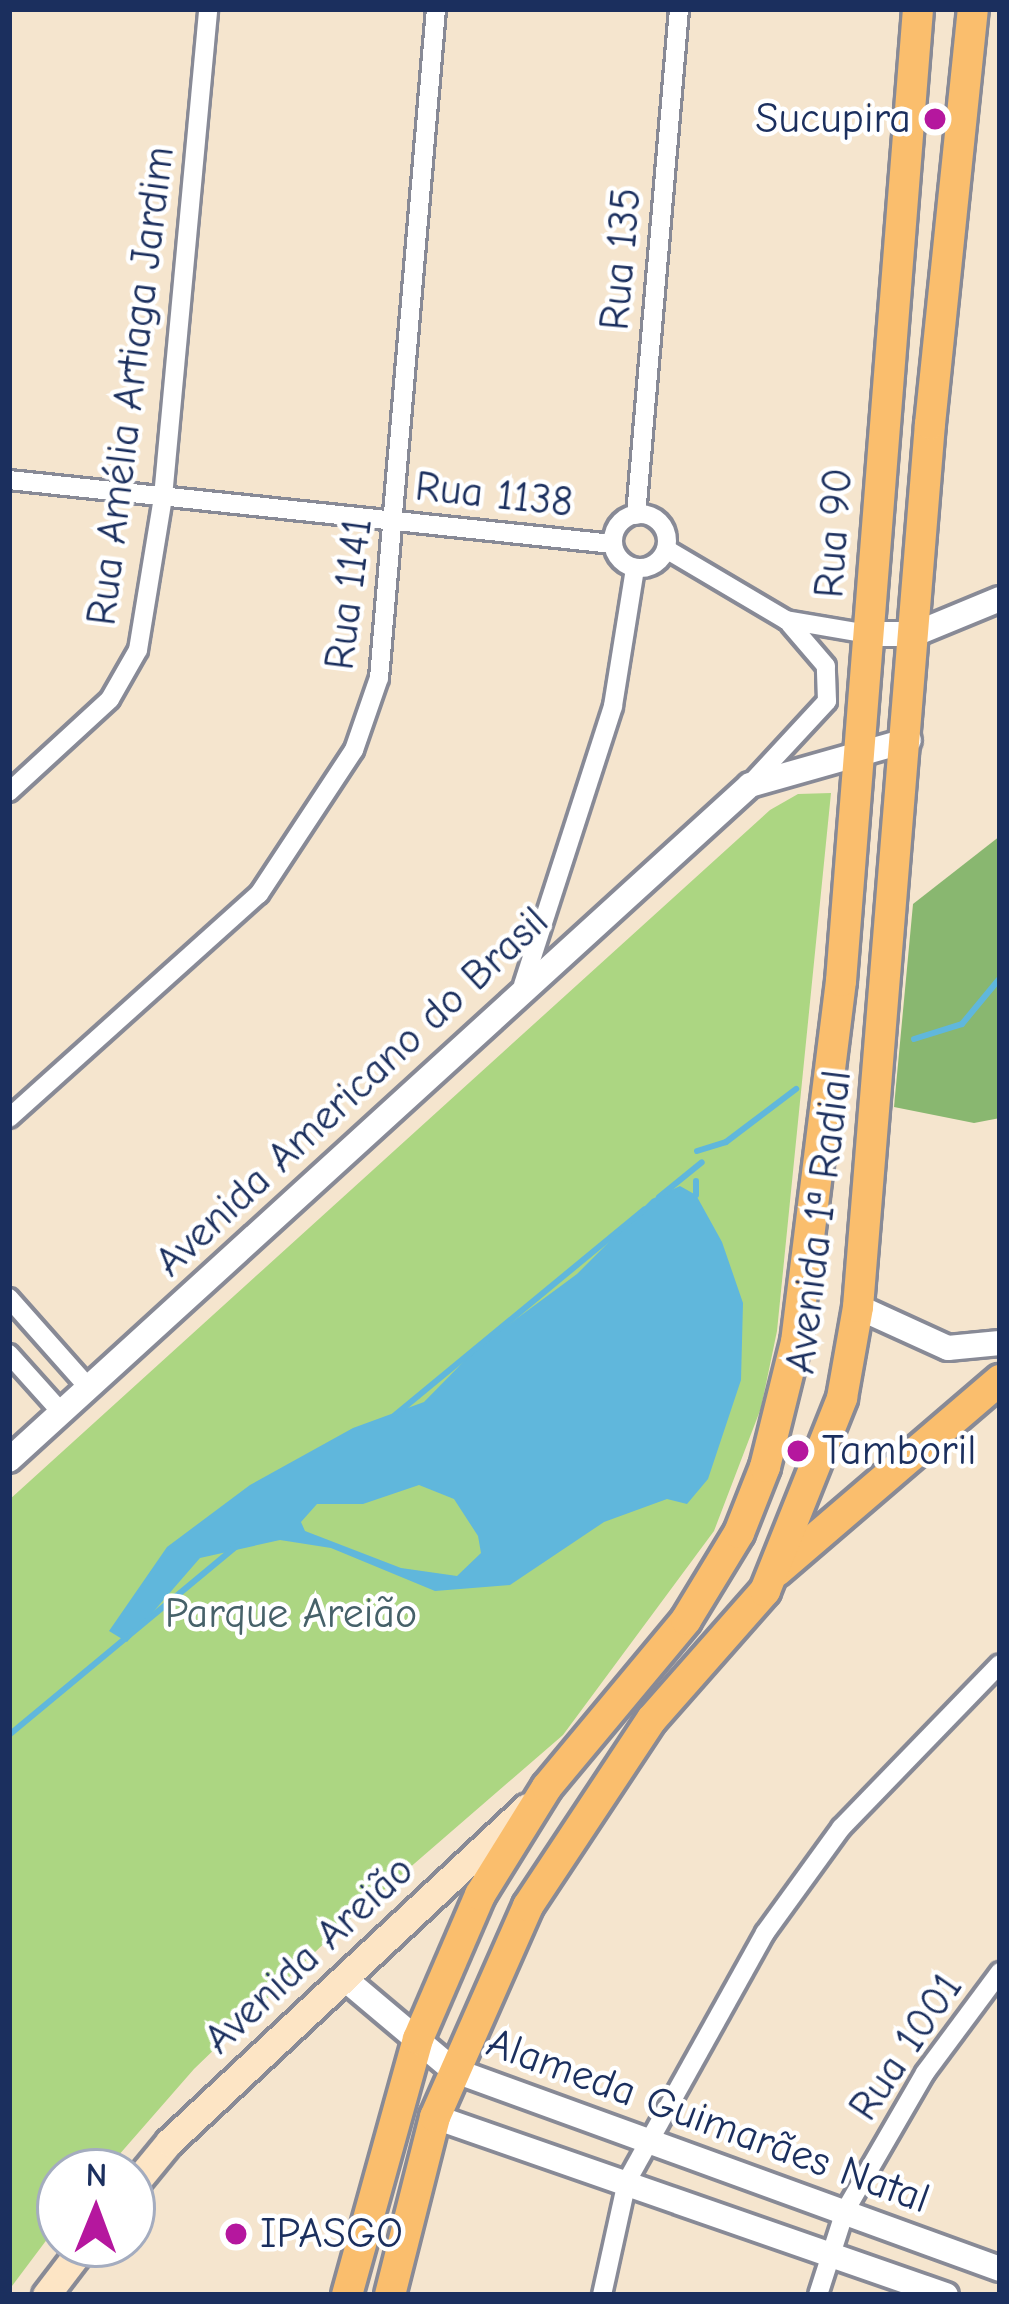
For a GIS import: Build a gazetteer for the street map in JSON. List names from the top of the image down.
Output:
{
  "streets": {
    "main road": ["Rua 90", "Avenida 1ª Radial", "Avenida Areião"],
    "street": [
      "Rua 135",
      "Rua Amélia Artiaga Jardim",
      "Rua 1138",
      "Rua 1141",
      "Avenida Americano do Brasil",
      "Rua 1001",
      "Alameda Guimarães Natal"
    ]
  },
  "crossings": [
    ["Rua 135", "Rua 1138"],
    ["Rua Amélia Artiaga Jardim", "Rua 1138"],
    ["Rua 1138", "Rua 1141"],
    ["Rua 90", "Avenida Americano do Brasil"],
    ["Rua 90", "Avenida 1ª Radial"],
    ["Avenida 1ª Radial", "Avenida Areião"],
    ["Avenida 1ª Radial", "Alameda Guimarães Natal"],
    ["Avenida Areião", "Alameda Guimarães Natal"],
    ["Rua 1001", "Alameda Guimarães Natal"]
  ],
  "parks": ["Parque Areião"],
  "places": ["Sucupira", "Tamboril", "IPASGO"],
  "north": "top"
}
